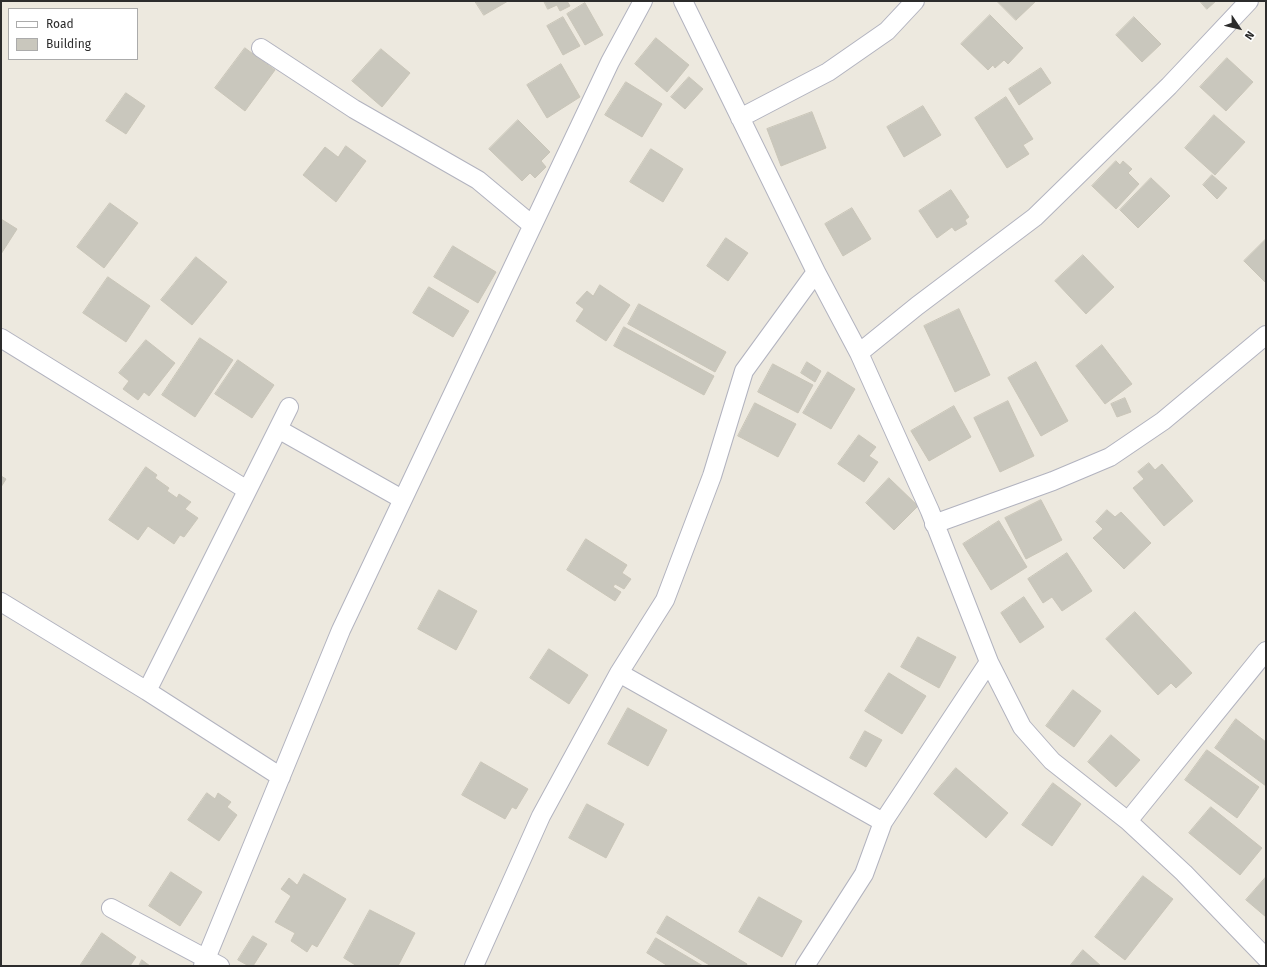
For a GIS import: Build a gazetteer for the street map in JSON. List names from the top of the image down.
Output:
{
  "legend": ["Road", "Building"],
  "north": "bottom right"
}
